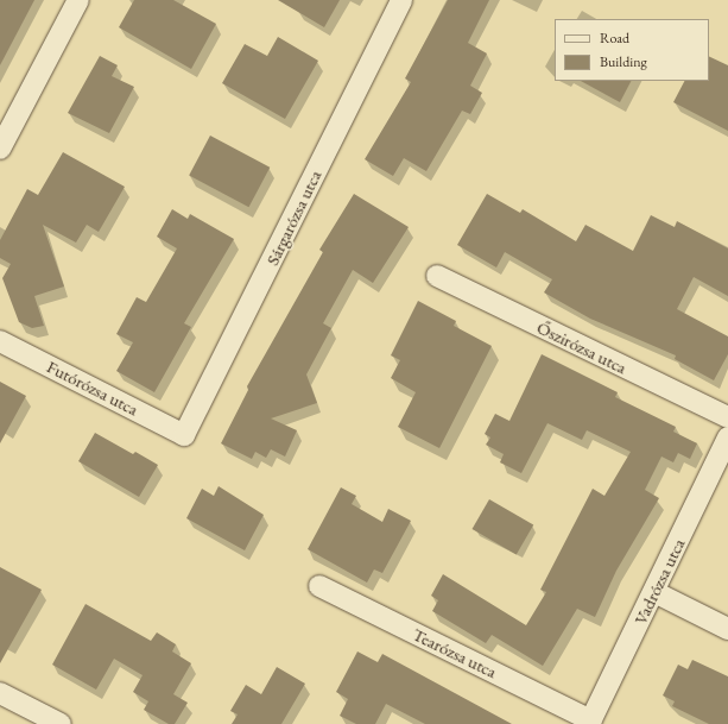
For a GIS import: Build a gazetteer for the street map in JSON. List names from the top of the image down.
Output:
{
  "streets": {
    "street": [
      "Sárgarózsa utca",
      "Őszirózsa utca",
      "Futórózsa utca",
      "Vadrózsa utca",
      "Tearózsa utca"
    ]
  },
  "crossings": [
    ["Sárgarózsa utca", "Futórózsa utca"],
    ["Vadrózsa utca", "Tearózsa utca"]
  ],
  "legend": ["Road", "Building"]
}
